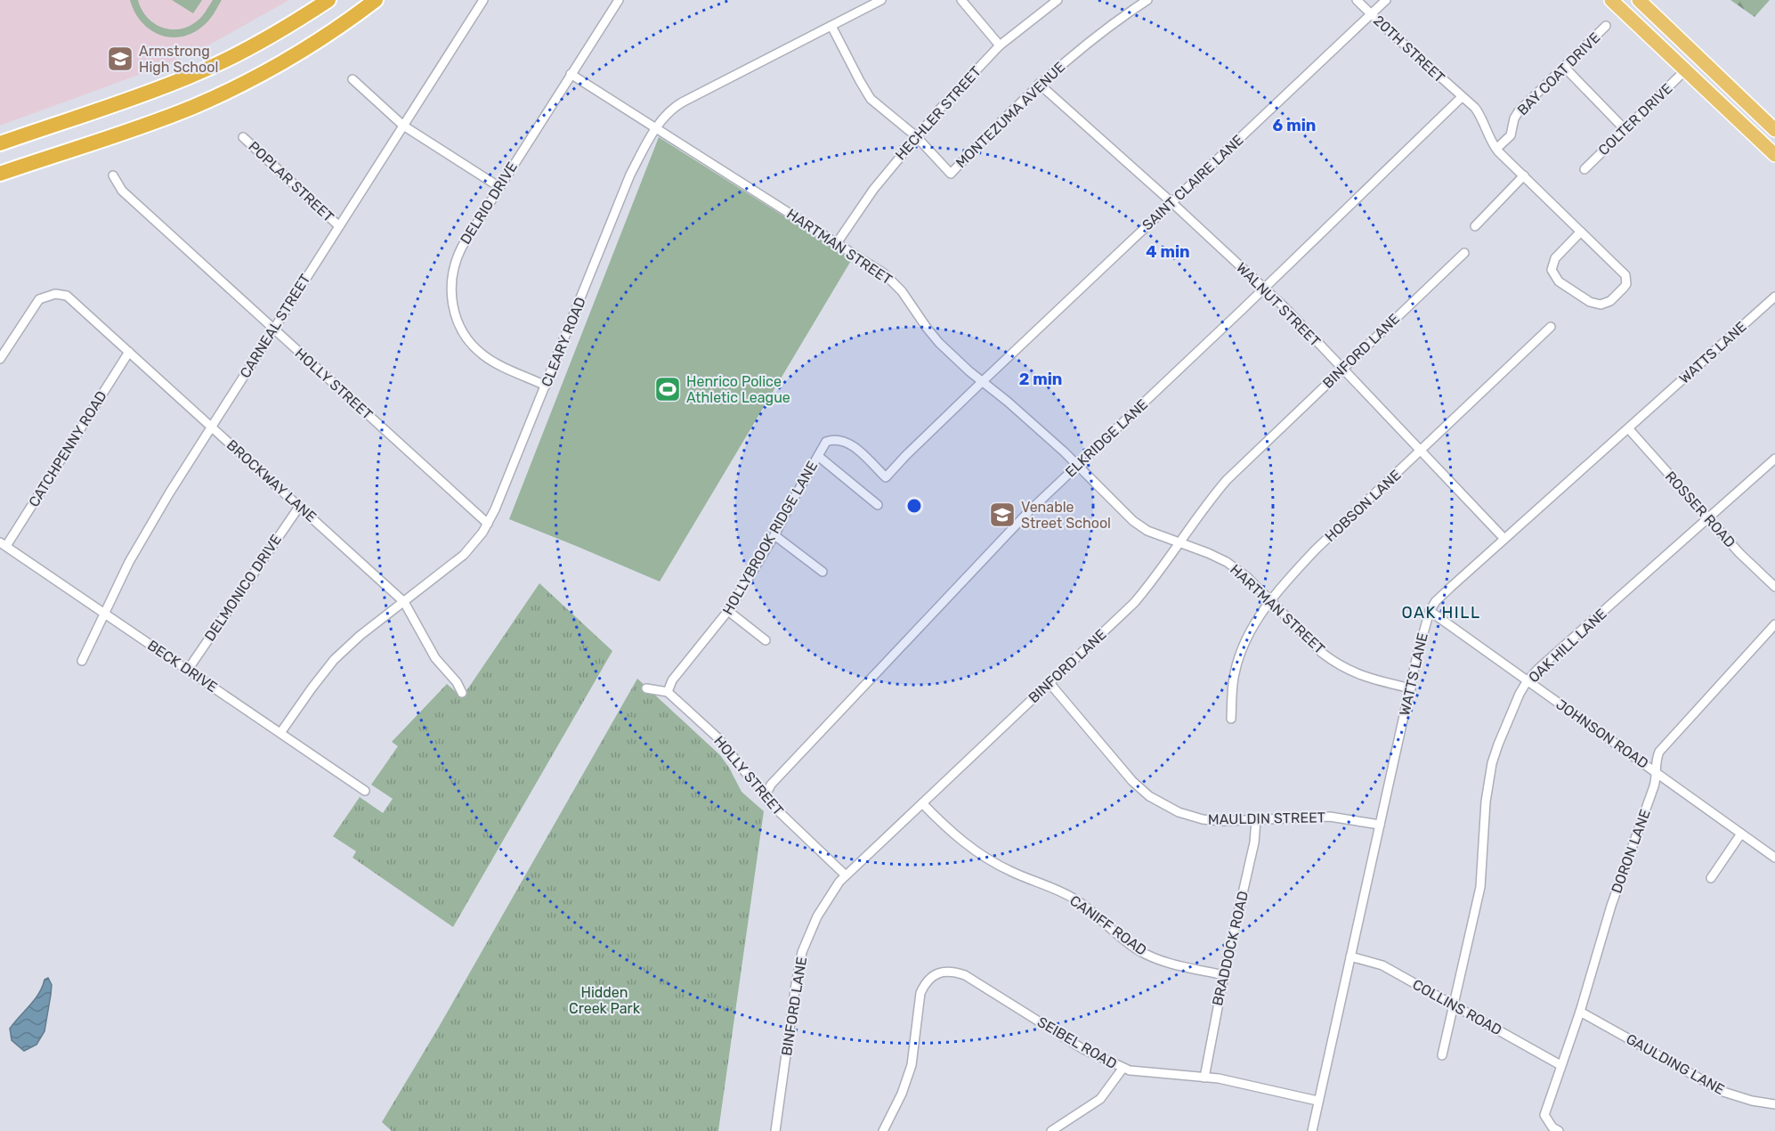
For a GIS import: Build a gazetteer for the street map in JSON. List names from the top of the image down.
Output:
{
  "streets": {
    "street": [
      "20TH STREET",
      "BAY COAT DRIVE",
      "HECHLER STREET",
      "MONTEZUMA AVENUE",
      "COLTER DRIVE",
      "POPLAR STREET",
      "SAINT CLAIRE LANE",
      "DELRIO DRIVE",
      "HARTMAN STREET",
      "WALNUT STREET",
      "CARNEAL STREET",
      "CLEARY ROAD",
      "BINFORD LANE",
      "WATTS LANE",
      "HOLLY STREET",
      "ELKRIDGE LANE",
      "CATCHPENNY ROAD",
      "BROCKWAY LANE",
      "HOBSON LANE",
      "ROSSER ROAD",
      "HOLLYBROOK RIDGE LANE",
      "DELMONICO DRIVE",
      "OAK HILL LANE",
      "BECK DRIVE",
      "JOHNSON ROAD",
      "MAULDIN STREET",
      "DORON LANE",
      "CANIFF ROAD",
      "BRADDOCK ROAD",
      "COLLINS ROAD",
      "SEIBEL ROAD",
      "GAULDING LANE"
    ]
  },
  "crossings": [
    ["20TH STREET", "BAY COAT DRIVE"],
    ["20TH STREET", "SAINT CLAIRE LANE"],
    ["20TH STREET", "ELKRIDGE LANE"],
    ["HECHLER STREET", "MONTEZUMA AVENUE"],
    ["HECHLER STREET", "HARTMAN STREET"],
    ["MONTEZUMA AVENUE", "WALNUT STREET"],
    ["POPLAR STREET", "CARNEAL STREET"],
    ["SAINT CLAIRE LANE", "HARTMAN STREET"],
    ["SAINT CLAIRE LANE", "WALNUT STREET"],
    ["SAINT CLAIRE LANE", "HOLLYBROOK RIDGE LANE"],
    ["DELRIO DRIVE", "HARTMAN STREET"],
    ["DELRIO DRIVE", "CLEARY ROAD"],
    ["HARTMAN STREET", "CLEARY ROAD"],
    ["HARTMAN STREET", "BINFORD LANE"],
    ["HARTMAN STREET", "WATTS LANE"],
    ["HARTMAN STREET", "ELKRIDGE LANE"],
    ["HARTMAN STREET", "HOBSON LANE"],
    ["WALNUT STREET", "BINFORD LANE"],
    ["WALNUT STREET", "WATTS LANE"],
    ["WALNUT STREET", "ELKRIDGE LANE"],
    ["WALNUT STREET", "HOBSON LANE"],
    ["CARNEAL STREET", "HOLLY STREET"],
    ["CARNEAL STREET", "BROCKWAY LANE"],
    ["CARNEAL STREET", "BECK DRIVE"],
    ["CLEARY ROAD", "HOLLY STREET"],
    ["CLEARY ROAD", "BROCKWAY LANE"],
    ["CLEARY ROAD", "BECK DRIVE"],
    ["BINFORD LANE", "HOLLY STREET"],
    ["BINFORD LANE", "MAULDIN STREET"],
    ["BINFORD LANE", "CANIFF ROAD"],
    ["WATTS LANE", "ROSSER ROAD"],
    ["WATTS LANE", "JOHNSON ROAD"],
    ["WATTS LANE", "MAULDIN STREET"],
    ["WATTS LANE", "COLLINS ROAD"],
    ["WATTS LANE", "SEIBEL ROAD"],
    ["HOLLY STREET", "ELKRIDGE LANE"],
    ["HOLLY STREET", "HOLLYBROOK RIDGE LANE"],
    ["CATCHPENNY ROAD", "BROCKWAY LANE"],
    ["CATCHPENNY ROAD", "BECK DRIVE"],
    ["BROCKWAY LANE", "DELMONICO DRIVE"],
    ["ROSSER ROAD", "OAK HILL LANE"],
    ["DELMONICO DRIVE", "BECK DRIVE"],
    ["OAK HILL LANE", "JOHNSON ROAD"],
    ["OAK HILL LANE", "COLLINS ROAD"],
    ["JOHNSON ROAD", "DORON LANE"],
    ["MAULDIN STREET", "BRADDOCK ROAD"],
    ["DORON LANE", "COLLINS ROAD"],
    ["DORON LANE", "GAULDING LANE"],
    ["CANIFF ROAD", "BRADDOCK ROAD"],
    ["BRADDOCK ROAD", "SEIBEL ROAD"]
  ],
  "districts": ["OAK HILL"],
  "parks": ["Hidden Creek Park"],
  "places": {
    "school or university": ["Armstrong High School", "Venable Street School"],
    "sports": ["Henrico Police Athletic League"]
  },
  "rings": ["6 min", "4 min", "2 min"]
}
